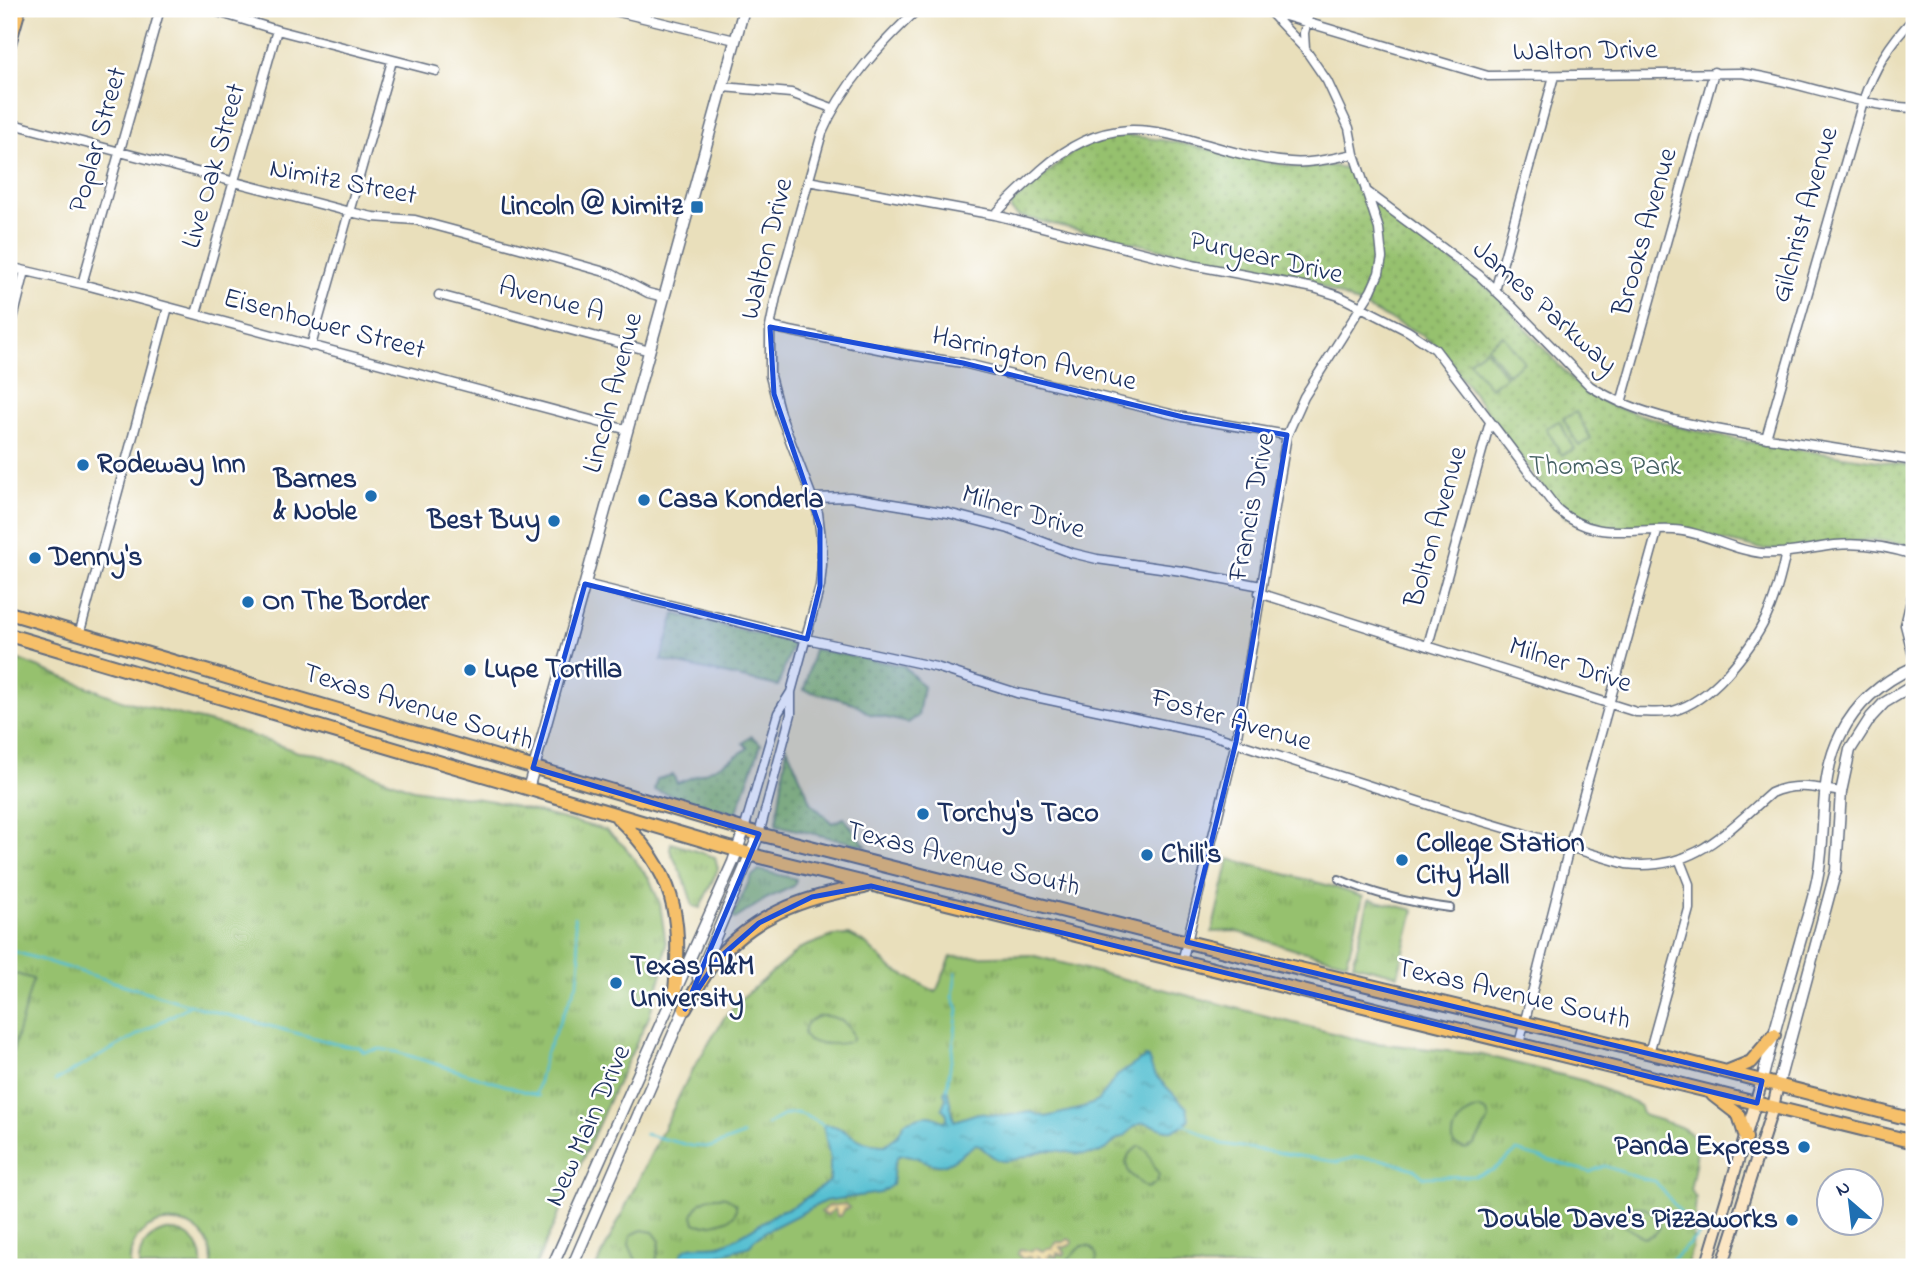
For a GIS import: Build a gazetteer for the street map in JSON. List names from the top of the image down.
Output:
{
  "streets": {
    "main road": ["Texas Avenue South"],
    "street": [
      "Walton Drive",
      "Poplar Street",
      "Live Oak Street",
      "Nimitz Street",
      "Gilchrist Avenue",
      "Brooks Avenue",
      "Puryear Drive",
      "Avenue A",
      "James Parkway",
      "Eisenhower Street",
      "Harrington Avenue",
      "Lincoln Avenue",
      "Francis Drive",
      "Milner Drive",
      "Bolton Avenue",
      "Foster Avenue",
      "New Main Drive"
    ]
  },
  "crossings": [
    ["Walton Drive", "Gilchrist Avenue"],
    ["Walton Drive", "Brooks Avenue"],
    ["Walton Drive", "Puryear Drive"],
    ["Walton Drive", "Harrington Avenue"],
    ["Walton Drive", "Francis Drive"],
    ["Walton Drive", "Milner Drive"],
    ["Walton Drive", "Texas Avenue South"],
    ["Walton Drive", "Foster Avenue"],
    ["Walton Drive", "New Main Drive"],
    ["Poplar Street", "Nimitz Street"],
    ["Poplar Street", "Eisenhower Street"],
    ["Live Oak Street", "Nimitz Street"],
    ["Live Oak Street", "Eisenhower Street"],
    ["Nimitz Street", "Lincoln Avenue"],
    ["Gilchrist Avenue", "James Parkway"],
    ["Brooks Avenue", "James Parkway"],
    ["Puryear Drive", "Francis Drive"],
    ["Puryear Drive", "Milner Drive"],
    ["Puryear Drive", "Bolton Avenue"],
    ["Avenue A", "Lincoln Avenue"],
    ["James Parkway", "Francis Drive"],
    ["Eisenhower Street", "Lincoln Avenue"],
    ["Harrington Avenue", "Francis Drive"],
    ["Lincoln Avenue", "Texas Avenue South"],
    ["Lincoln Avenue", "Foster Avenue"],
    ["Francis Drive", "Milner Drive"],
    ["Francis Drive", "Texas Avenue South"],
    ["Francis Drive", "Foster Avenue"],
    ["Milner Drive", "Bolton Avenue"],
    ["Texas Avenue South", "New Main Drive"]
  ],
  "parks": ["Thomas Park"],
  "places": {
    "transit": ["Lincoln @ Nimitz"],
    "other": [
      "Rodeway Inn",
      "Barnes & Noble",
      "Casa Konderla",
      "Best Buy",
      "Denny's",
      "On The Border",
      "Lupe Tortilla",
      "Torchy's Taco",
      "Chili's",
      "College Station City Hall",
      "Texas A&M University",
      "Panda Express",
      "Double Dave's Pizzaworks"
    ]
  },
  "north": "top left"
}
